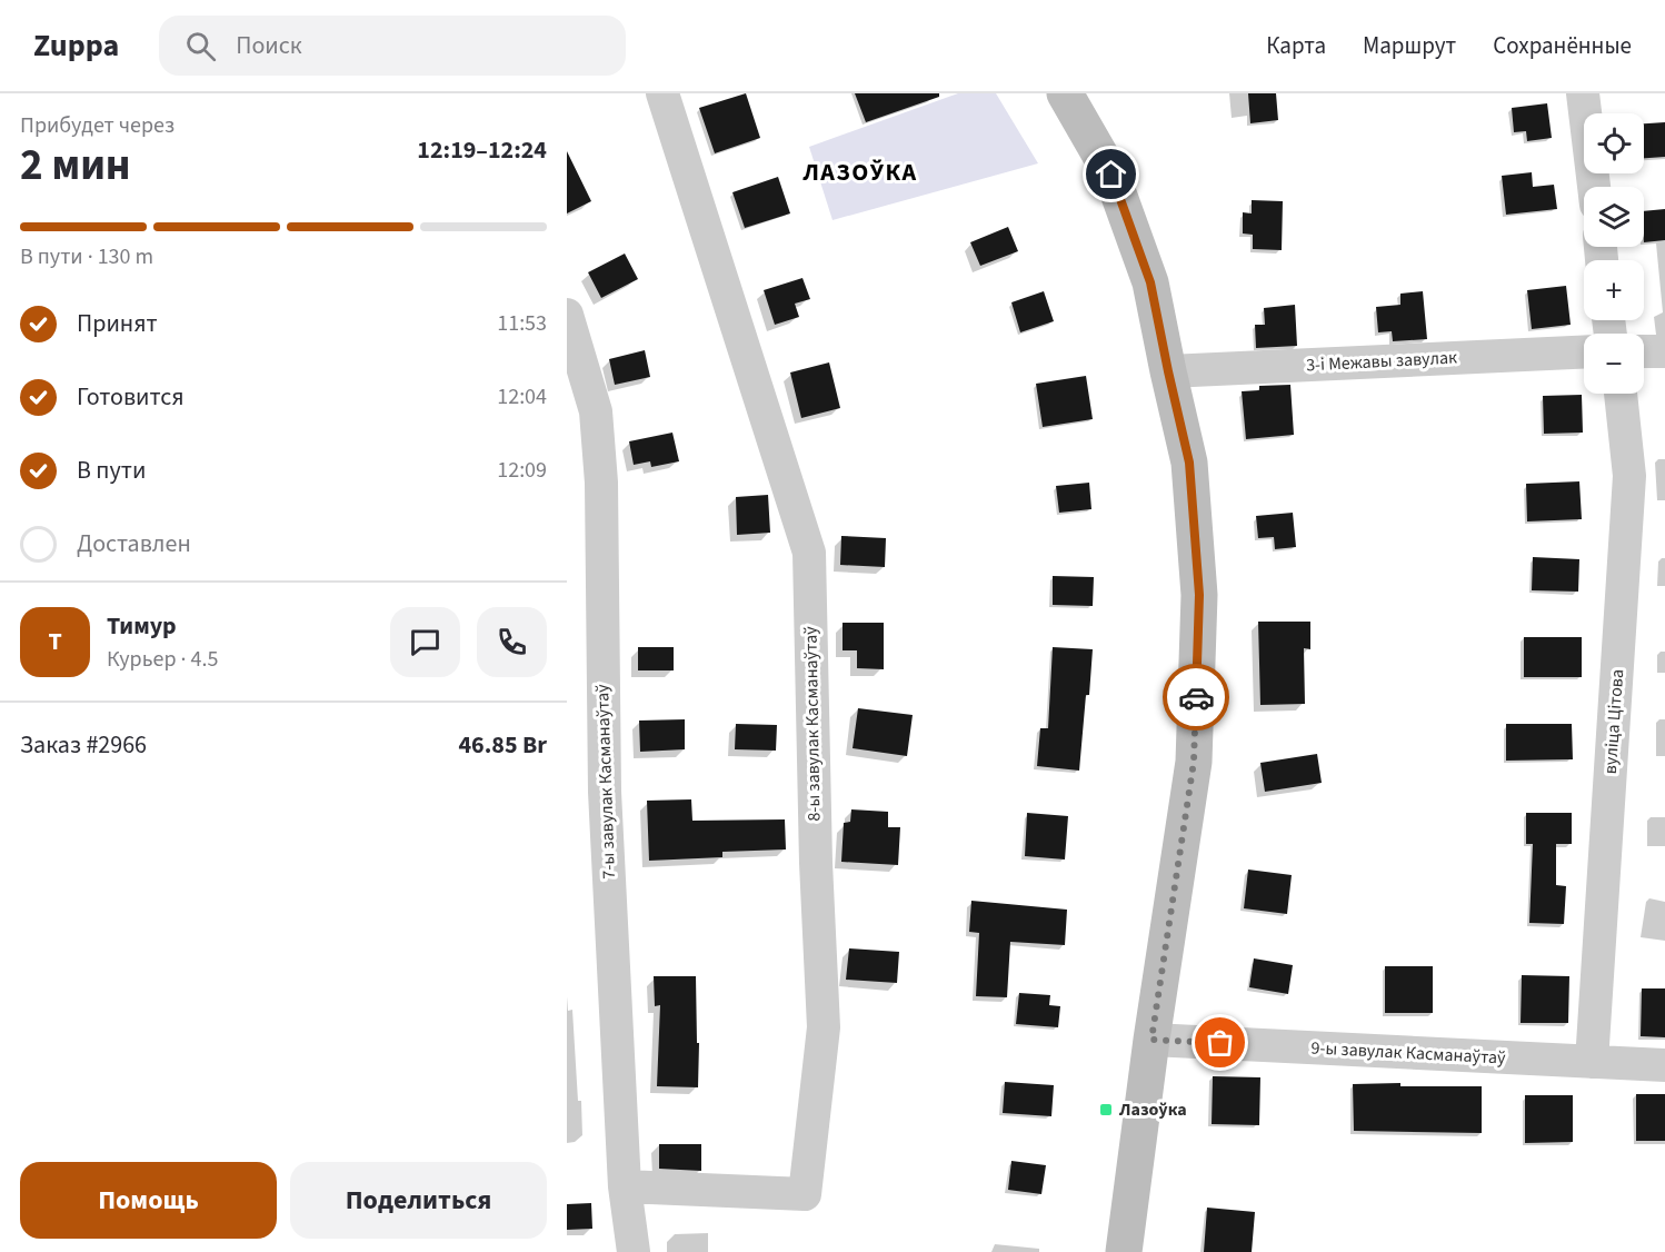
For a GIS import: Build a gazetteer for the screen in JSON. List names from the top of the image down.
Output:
{
  "streets": {
    "street": [
      "3-і Межавы завулак",
      "вуліца Цітова",
      "8-ы завулак Касманаўтаў",
      "7-ы завулак Касманаўтаў",
      "9-ы завулак Касманаўтаў"
    ]
  },
  "crossings": [
    ["вуліца Цітова", "9-ы завулак Касманаўтаў"],
    ["8-ы завулак Касманаўтаў", "7-ы завулак Касманаўтаў"]
  ],
  "districts": ["ЛАЗОЎКА"],
  "places": {
    "transit": ["Лазоўка"]
  },
  "page": {
    "header": "Zuppa",
    "search": "Поиск",
    "nav": ["Карта", "Маршрут", "Сохранённые"],
    "heading": ["2 мин", "Прибудет через", "12:19–12:24"],
    "panel": [
      "Тимур",
      "Курьер · 4.5",
      "Заказ #2966",
      "46.85 Br"
    ],
    "map_buttons": ["+", "−"],
    "bar": "В пути · 130 m",
    "list": [
      ["Принят", "11:53"],
      ["Готовится", "12:04"],
      ["В пути", "12:09"],
      "Доставлен"
    ],
    "round": "Т",
    "buttons": ["Помощь", "Поделиться"]
  }
}
